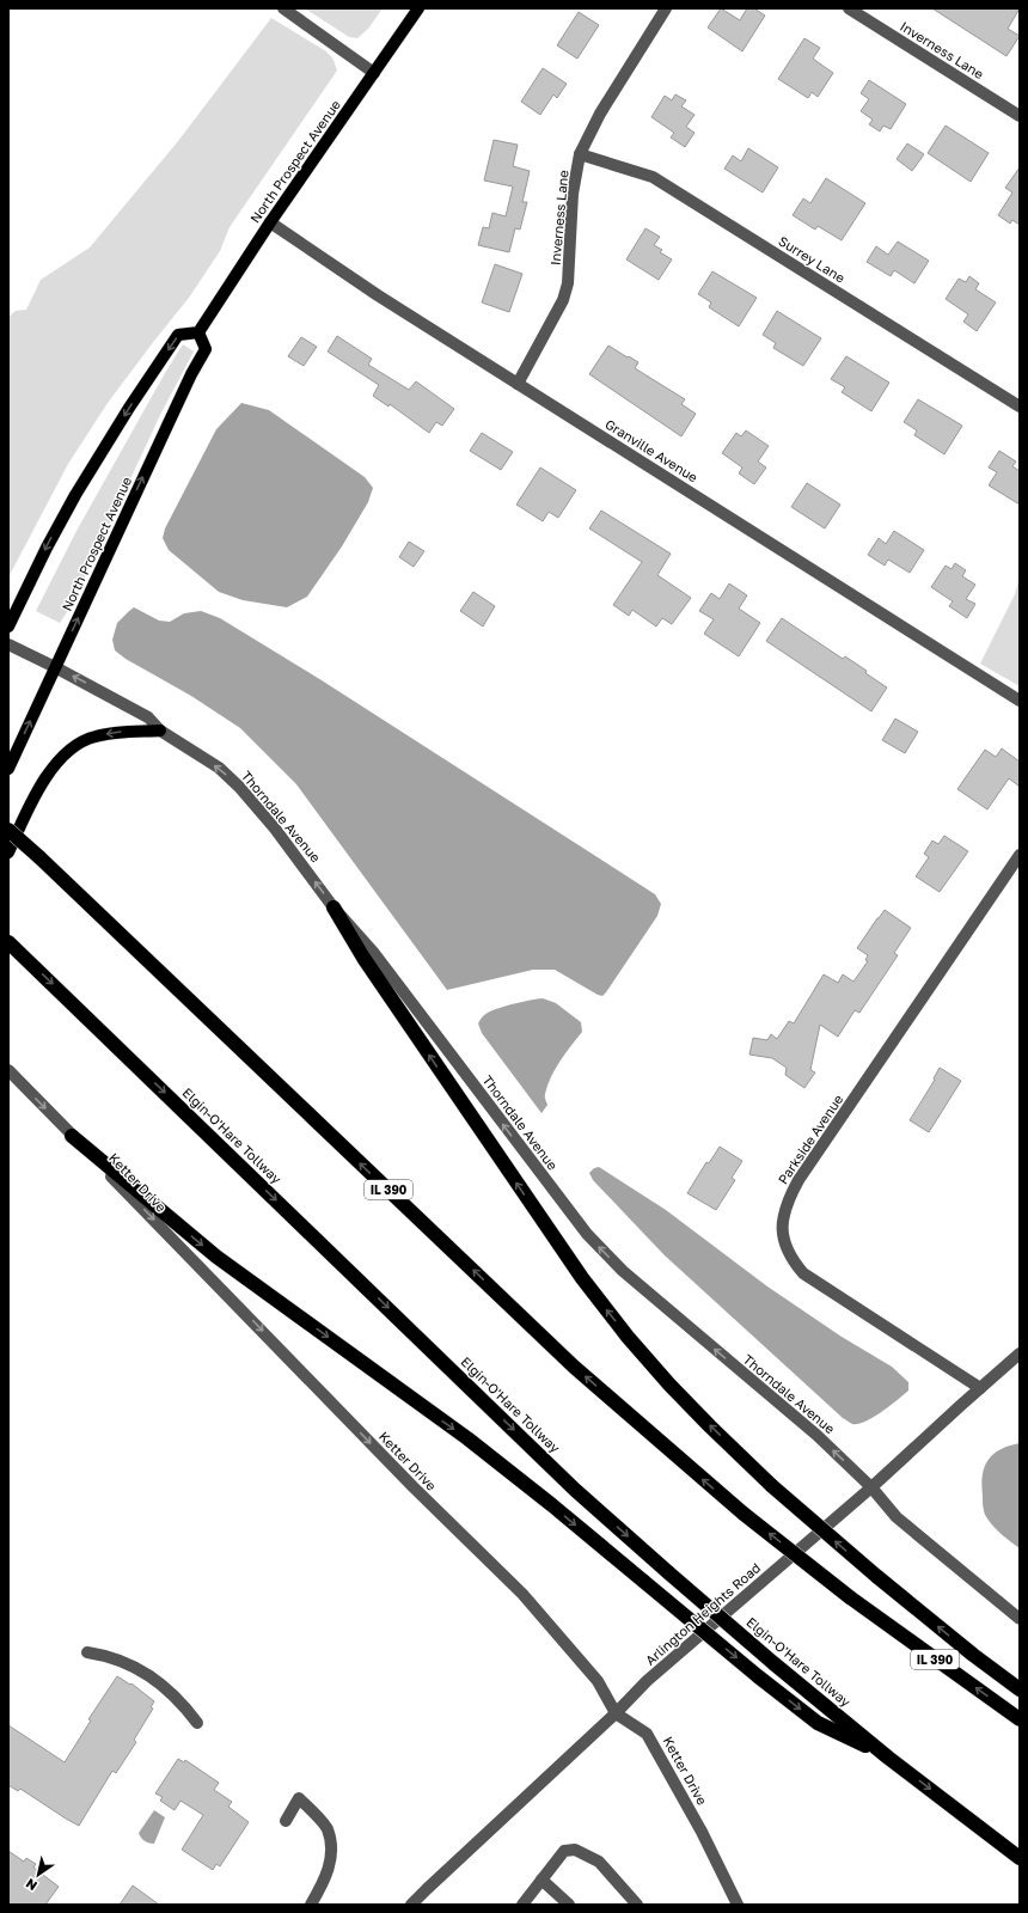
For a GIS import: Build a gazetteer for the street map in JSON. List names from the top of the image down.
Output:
{
  "streets": {
    "highway": ["Elgin-O'Hare Tollway", "IL 390"],
    "main road": ["North Prospect Avenue"],
    "street": [
      "Inverness Lane",
      "Surrey Lane",
      "Granville Avenue",
      "Thorndale Avenue",
      "Parkside Avenue",
      "Ketter Drive",
      "Arlington Heights Road"
    ]
  },
  "crossings": [
    ["Inverness Lane", "Surrey Lane"],
    ["Inverness Lane", "Granville Avenue"],
    ["North Prospect Avenue", "Granville Avenue"],
    ["North Prospect Avenue", "Thorndale Avenue"],
    ["Thorndale Avenue", "IL 390"],
    ["Thorndale Avenue", "Arlington Heights Road"],
    ["Parkside Avenue", "Arlington Heights Road"],
    ["Ketter Drive", "Arlington Heights Road"]
  ],
  "one_way": ["Thorndale Avenue", "Ketter Drive"],
  "north": "bottom left"
}
